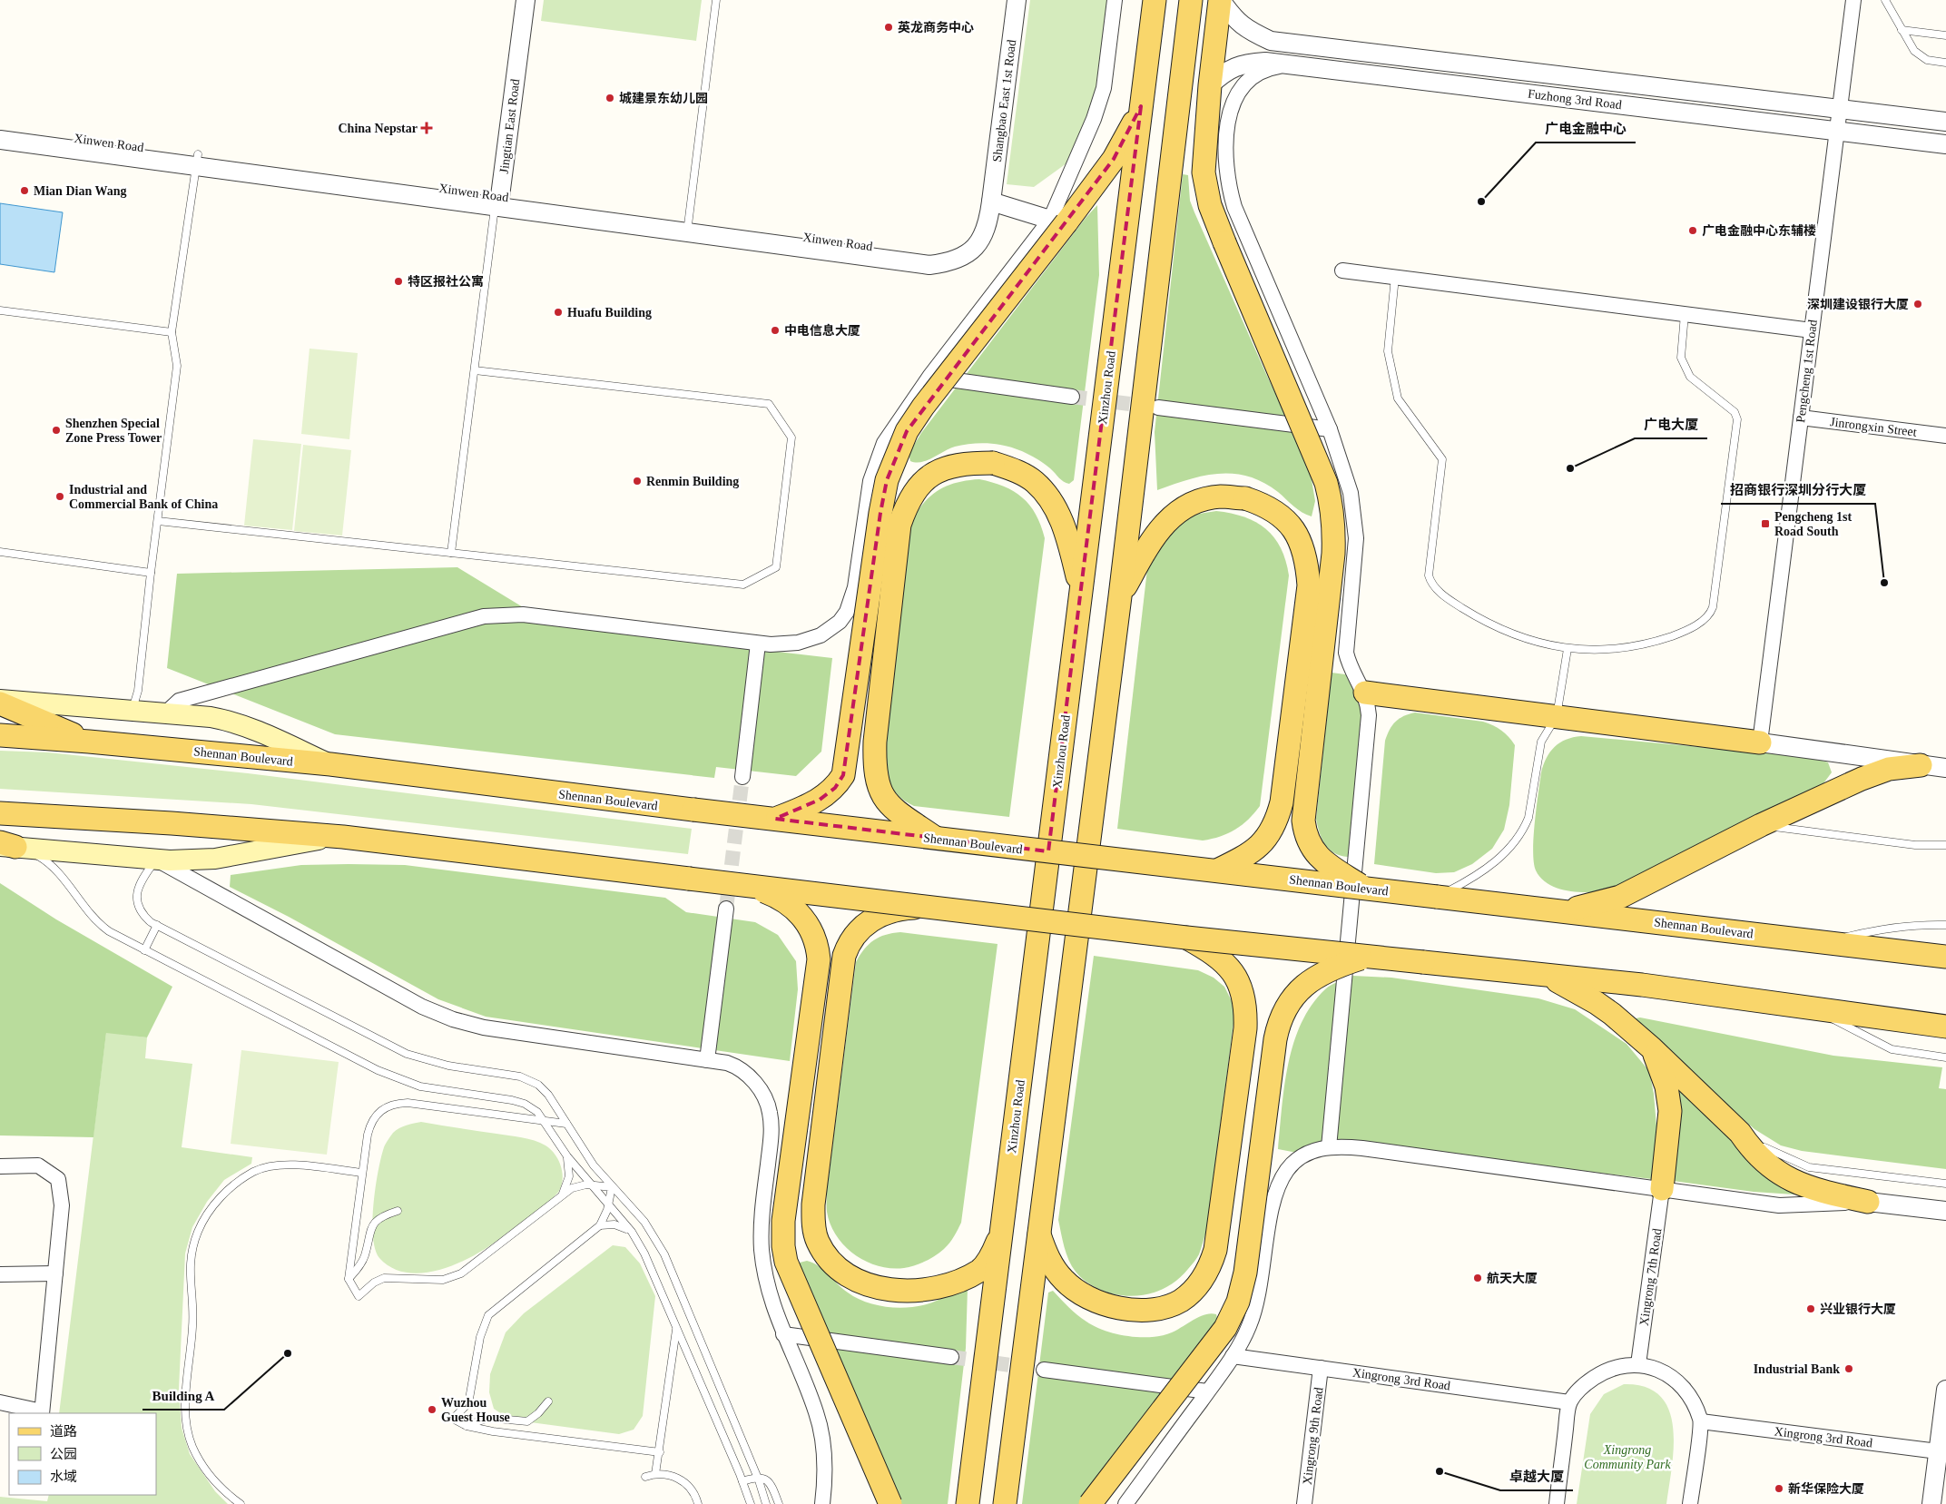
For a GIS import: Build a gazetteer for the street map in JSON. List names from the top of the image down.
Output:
{
  "streets": {
    "main road": ["Xinzhou Road", "Shennan Boulevard"],
    "street": [
      "Fuzhong 3rd Road",
      "Shangbao East 1st Road",
      "Jingtian East Road",
      "Xinwen Road",
      "Pengcheng 1st Road",
      "Jinrongxin Street",
      "Xingrong 7th Road",
      "Xingrong 3rd Road",
      "Xingrong 9th Road"
    ]
  },
  "crossings": [
    ["Fuzhong 3rd Road", "Pengcheng 1st Road"],
    ["Shangbao East 1st Road", "Xinwen Road"],
    ["Jingtian East Road", "Xinwen Road"],
    ["Pengcheng 1st Road", "Jinrongxin Street"],
    ["Xingrong 3rd Road", "Xingrong 9th Road"]
  ],
  "parks": ["Xingrong Community Park"],
  "places": {
    "other": [
      "英龙商务中心",
      "城建景东幼儿园",
      "Mian Dian Wang",
      "广电金融中心",
      "广电金融中心东辅楼",
      "特区报社公寓",
      "深圳建设银行大厦",
      "Huafu Building",
      "中电信息大厦",
      "Shenzhen Special Zone Press Tower",
      "广电大厦",
      "Renmin Building",
      "Industrial and Commercial Bank of China",
      "招商银行深圳分行大厦",
      "航天大厦",
      "兴业银行大厦",
      "Building A",
      "Industrial Bank",
      "Wuzhou Guest House",
      "卓越大厦",
      "新华保险大厦"
    ],
    "health": ["China Nepstar"],
    "transit": ["Pengcheng 1st Road South"]
  },
  "legend": ["道路", "公园", "水域"]
}
